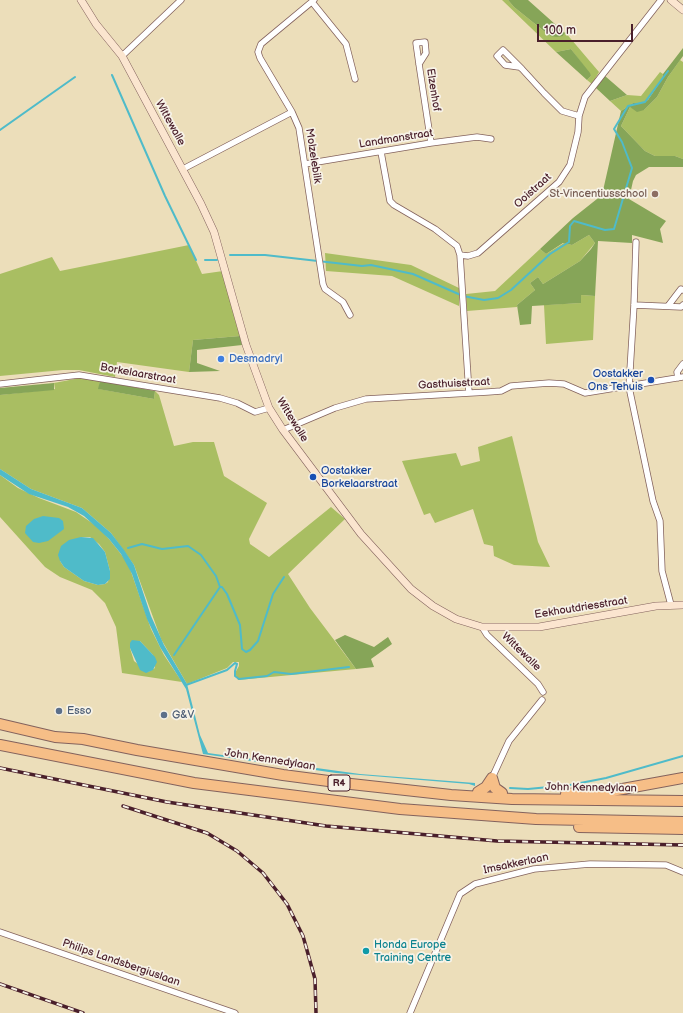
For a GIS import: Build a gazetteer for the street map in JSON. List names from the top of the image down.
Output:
{
  "streets": {
    "highway": ["John Kennedylaan", "R4"],
    "street": [
      "Elzenhof",
      "Wittewalle",
      "Landmanstraat",
      "Molzelebilk",
      "Ooistraat",
      "Borkelaarstraat",
      "Gasthuisstraat",
      "Eekhoutdriesstraat",
      "Imsakkerlaan",
      "Philips Landsbergiuslaan"
    ]
  },
  "crossings": [
    ["Elzenhof", "Landmanstraat"],
    ["Wittewalle", "Borkelaarstraat"],
    ["Wittewalle", "Gasthuisstraat"],
    ["Wittewalle", "Eekhoutdriesstraat"],
    ["Landmanstraat", "Molzelebilk"]
  ],
  "places": [
    "St-Vincentiusschool",
    "Desmadryl",
    "Oostakker Ons Tehuis",
    "Oostakker Borkelaarstraat",
    "Esso",
    "G&V",
    "Honda Europe Training Centre"
  ],
  "scale_bar": "100 m"
}
